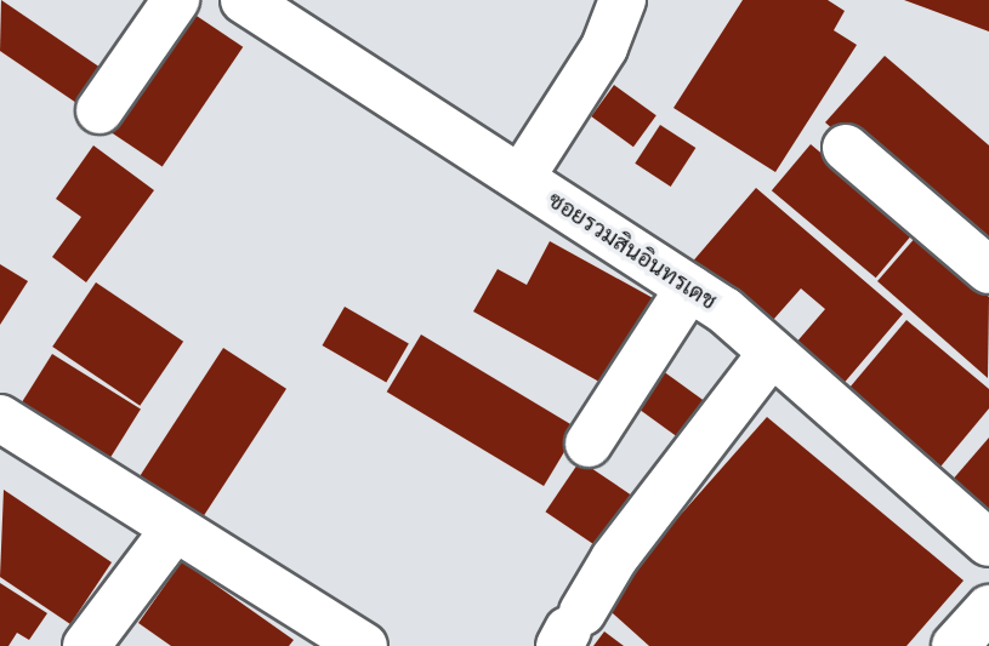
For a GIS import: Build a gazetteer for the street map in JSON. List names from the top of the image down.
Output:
{
  "streets": {
    "street": ["ซอยรวมสินอินทรเดช"]
  }
}
